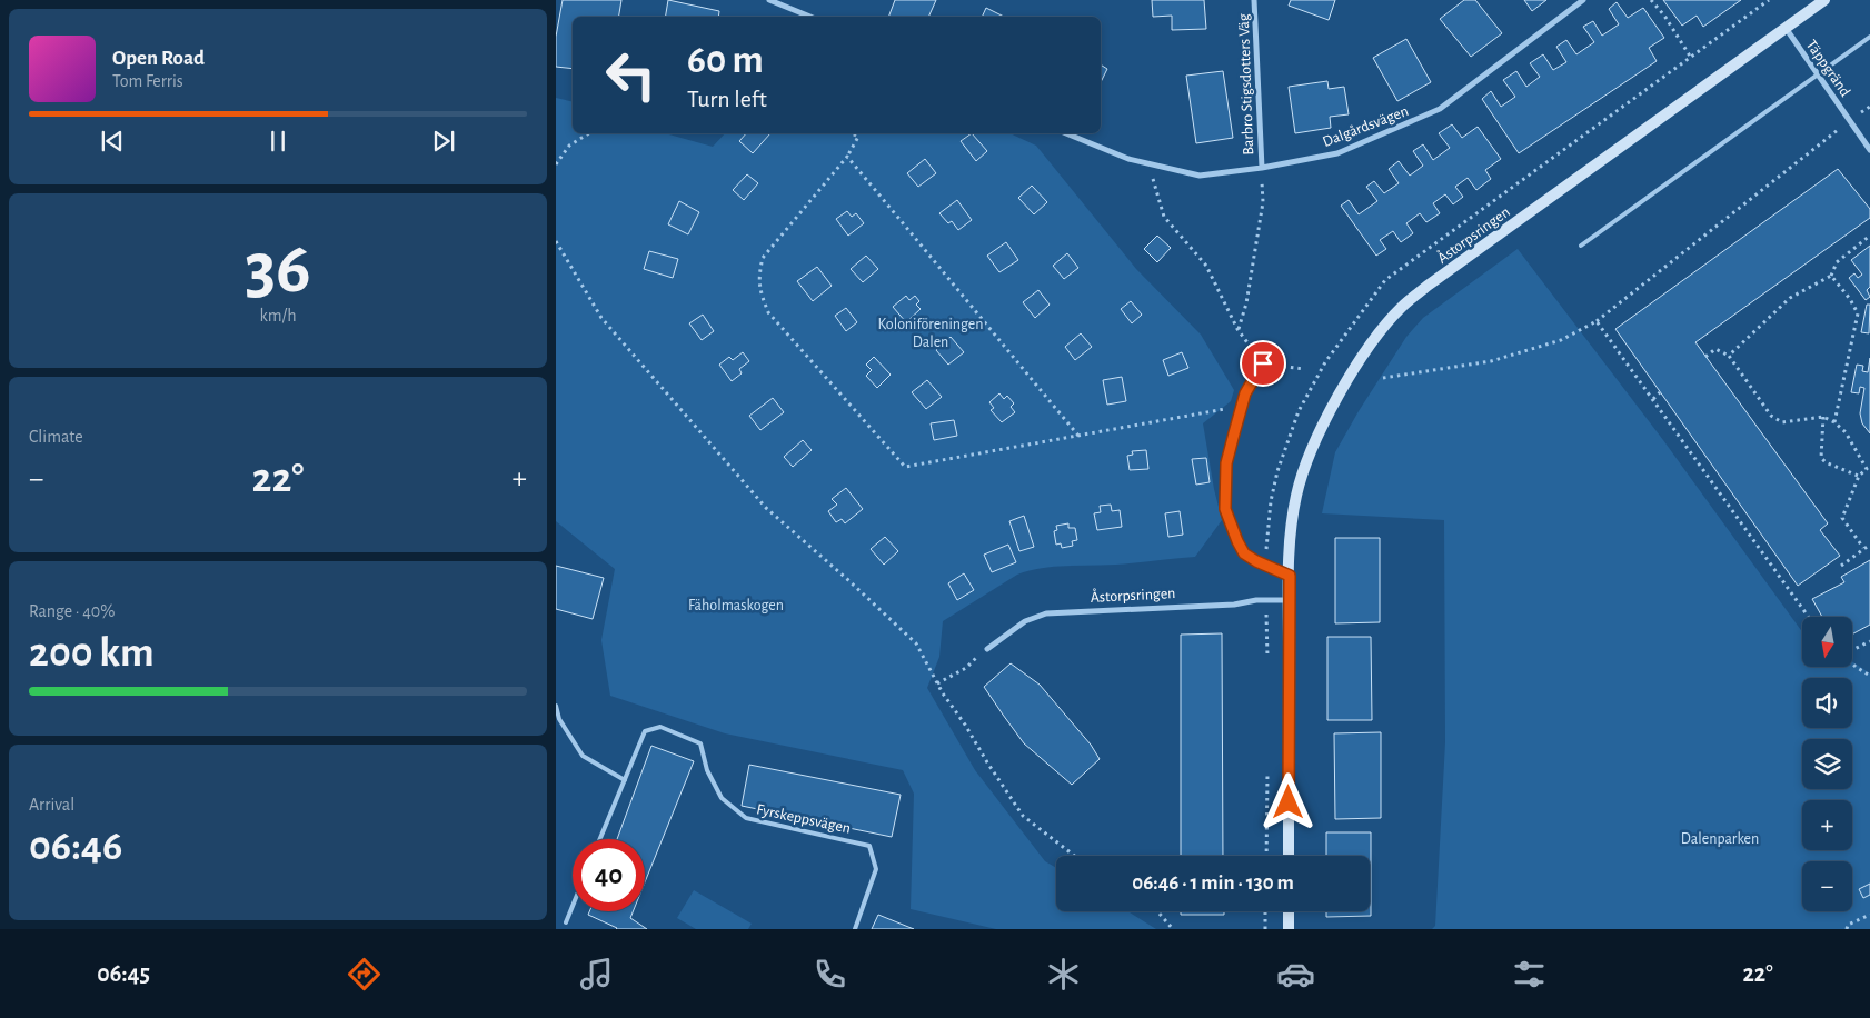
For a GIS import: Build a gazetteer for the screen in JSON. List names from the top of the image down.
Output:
{
  "streets": {
    "street": [
      "Täppgränd",
      "Barbro Stigsdotters Väg",
      "Dalgårdsvägen",
      "Åstorpsringen"
    ],
    "lane": ["Fyrskeppsvägen"]
  },
  "crossings": [
    ["Täppgränd", "Åstorpsringen"],
    ["Barbro Stigsdotters Väg", "Dalgårdsvägen"]
  ],
  "parks": ["Koloniföreningen Dalen", "Fäholmaskogen", "Dalenparken"],
  "north": "bottom",
  "page": {
    "turn": ["60 m", "Turn left"],
    "song": ["Open Road", "Tom Ferris"],
    "tile": [
      ["36", "km/h"],
      "Climate",
      ["Range · 40%", "200 km"],
      ["Arrival", "06:46"]
    ],
    "heat": ["−", "22°", "+"],
    "map_buttons": ["+", "−"],
    "limit": "40",
    "trip": "06:46 · 1 min · 130 m",
    "tabs": ["06:45", "22°"]
  }
}
